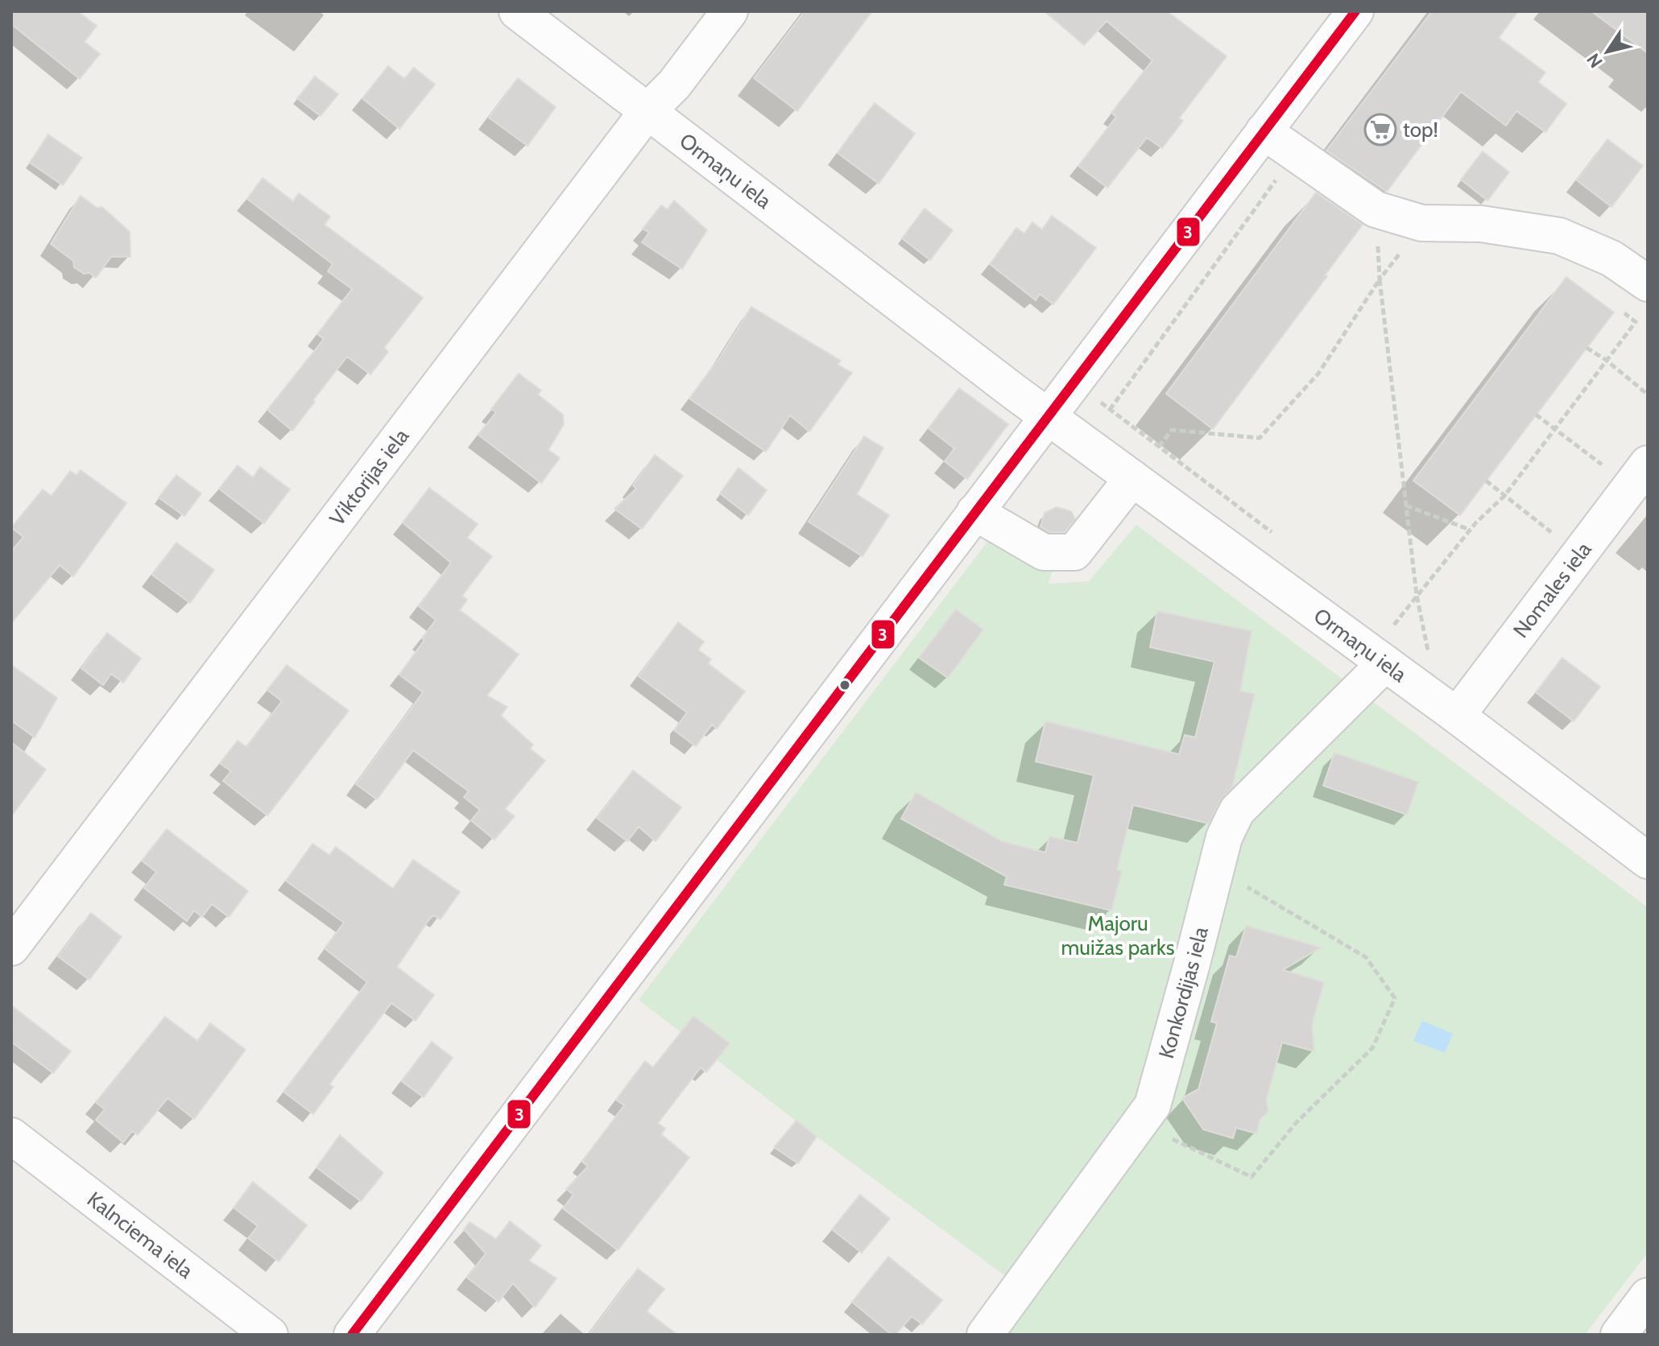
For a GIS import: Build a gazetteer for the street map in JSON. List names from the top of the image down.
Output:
{
  "streets": {
    "street": [
      "Ormaņu iela",
      "Viktorijas iela",
      "Nomales iela",
      "Konkordijas iela",
      "Kalnciema iela"
    ]
  },
  "crossings": [
    ["Ormaņu iela", "Viktorijas iela"],
    ["Ormaņu iela", "Nomales iela"],
    ["Ormaņu iela", "Konkordijas iela"]
  ],
  "parks": ["Majoru muižas parks"],
  "places": {
    "supermarket": ["top!"]
  },
  "lines": ["transit line 3"],
  "north": "bottom left"
}
